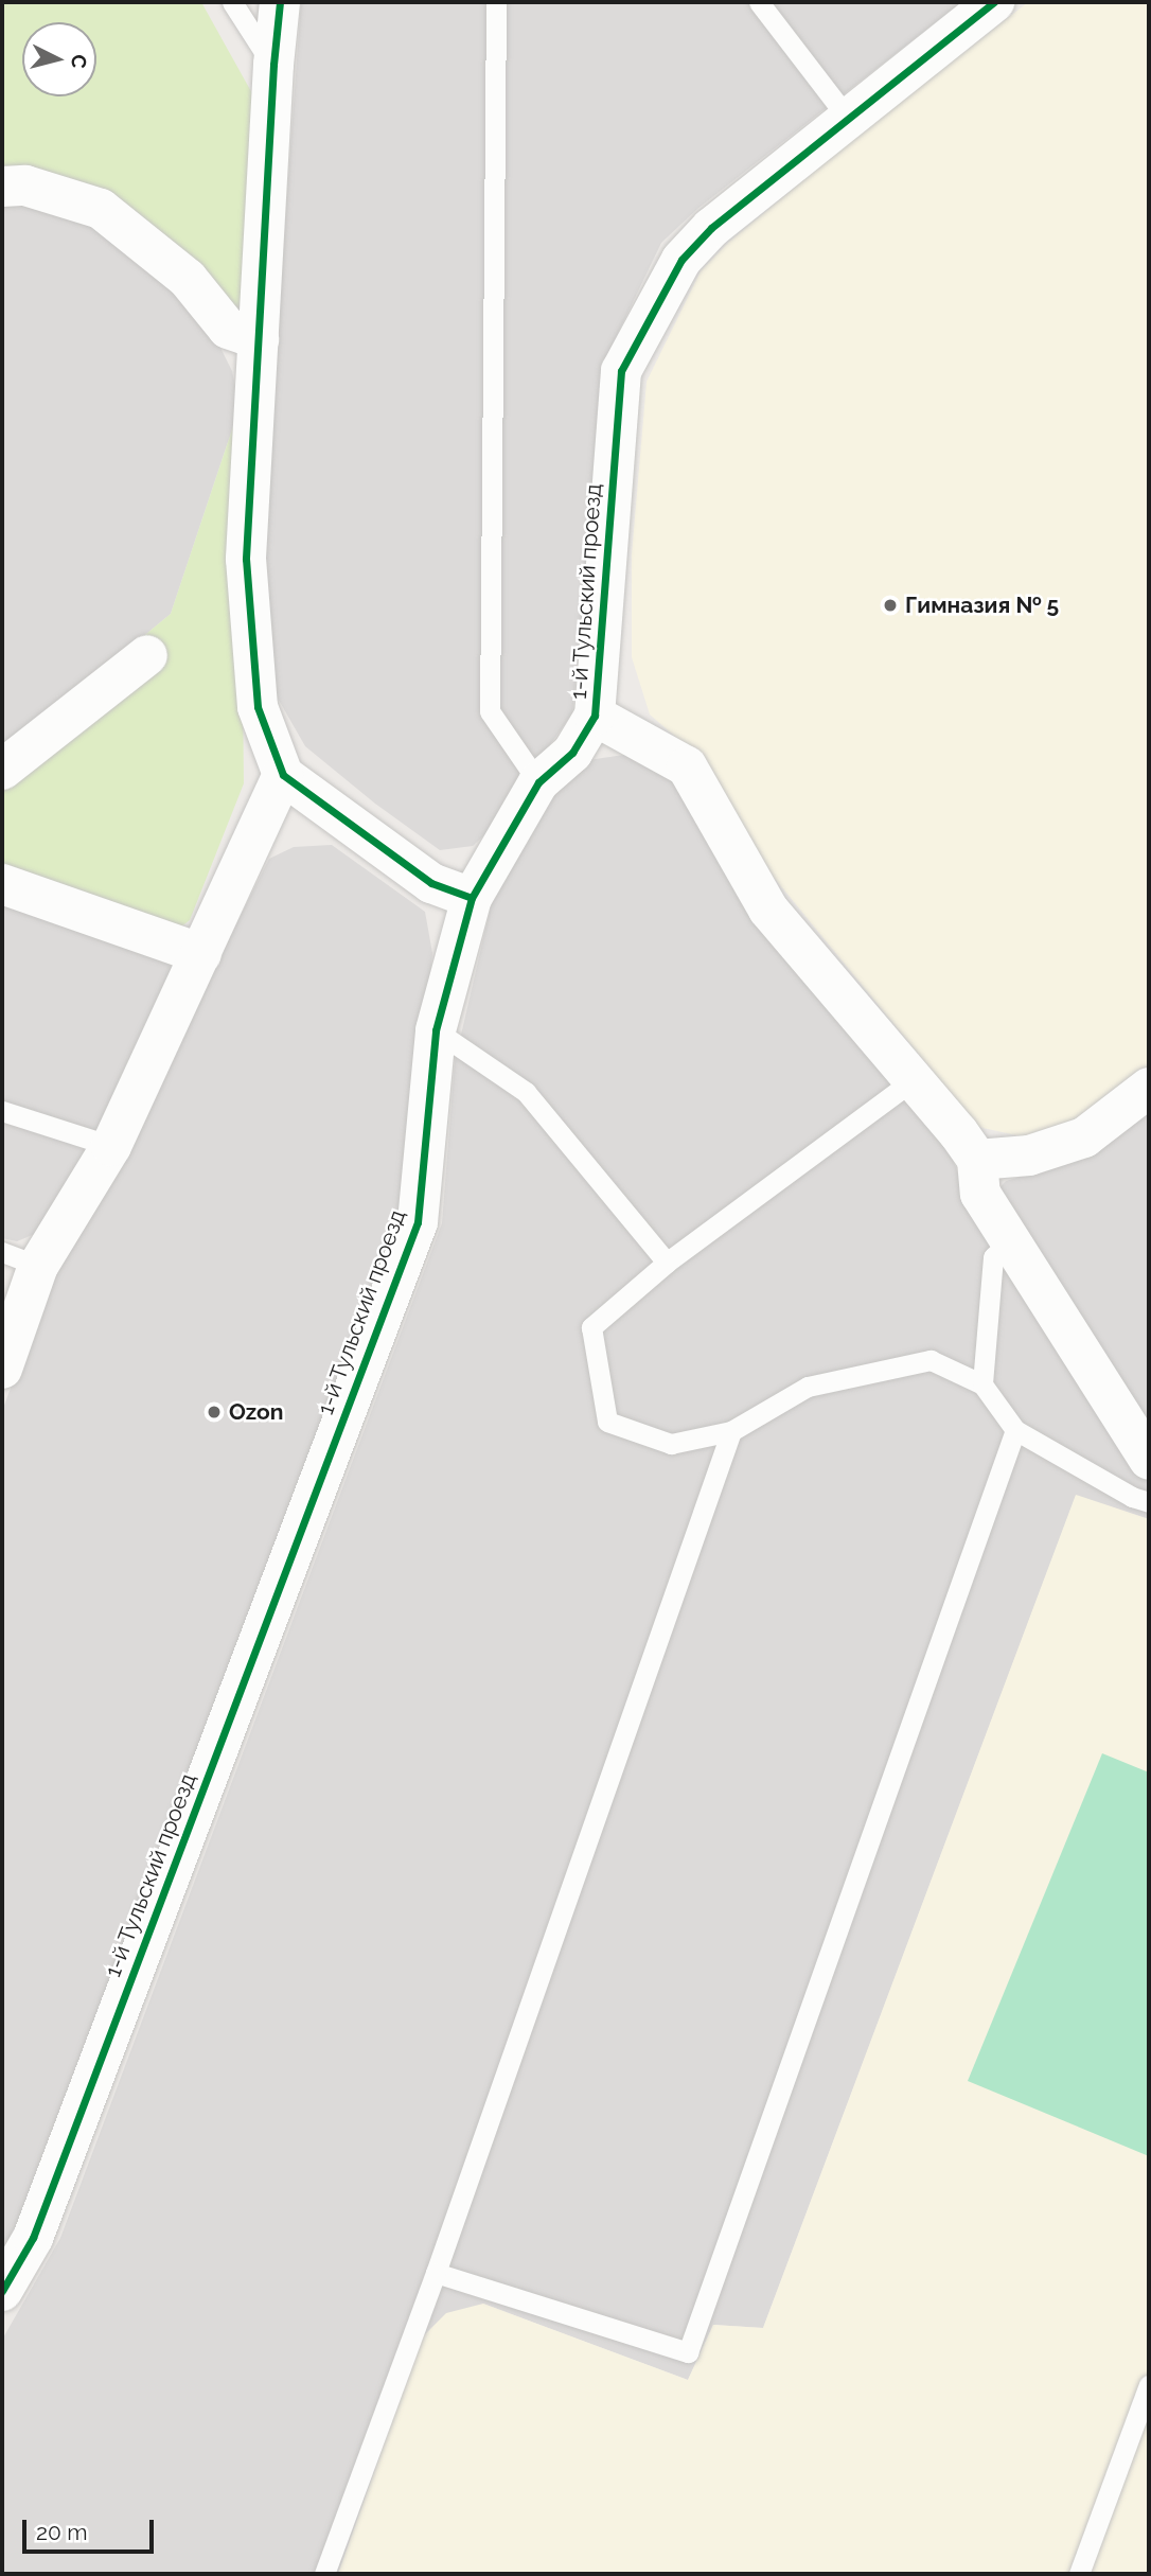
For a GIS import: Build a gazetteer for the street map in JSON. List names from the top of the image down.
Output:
{
  "streets": {
    "street": ["1-й Тульский проезд"]
  },
  "places": ["Гимназия № 5", "Ozon"],
  "scale_bar": "20 m",
  "north": "right"
}
